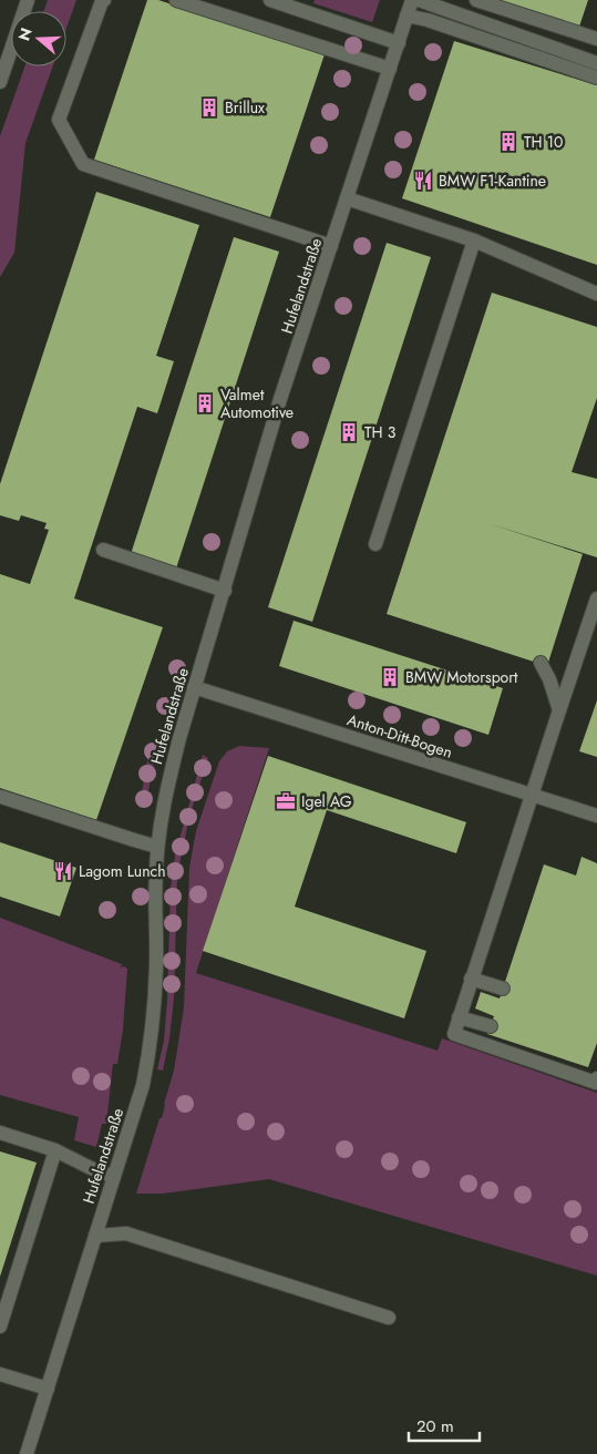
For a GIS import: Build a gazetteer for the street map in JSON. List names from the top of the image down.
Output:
{
  "streets": {
    "street": ["Hufelandstraße", "Anton-Ditt-Bogen"]
  },
  "crossings": [
    ["Hufelandstraße", "Anton-Ditt-Bogen"]
  ],
  "places": {
    "building": [
      "Brillux",
      "TH 10",
      "Valmet Automotive",
      "TH 3",
      "BMW Motorsport"
    ],
    "restaurant": ["BMW F1-Kantine", "Lagom Lunch"],
    "office": ["Igel AG"]
  },
  "scale_bar": "20 m",
  "north": "left"
}
